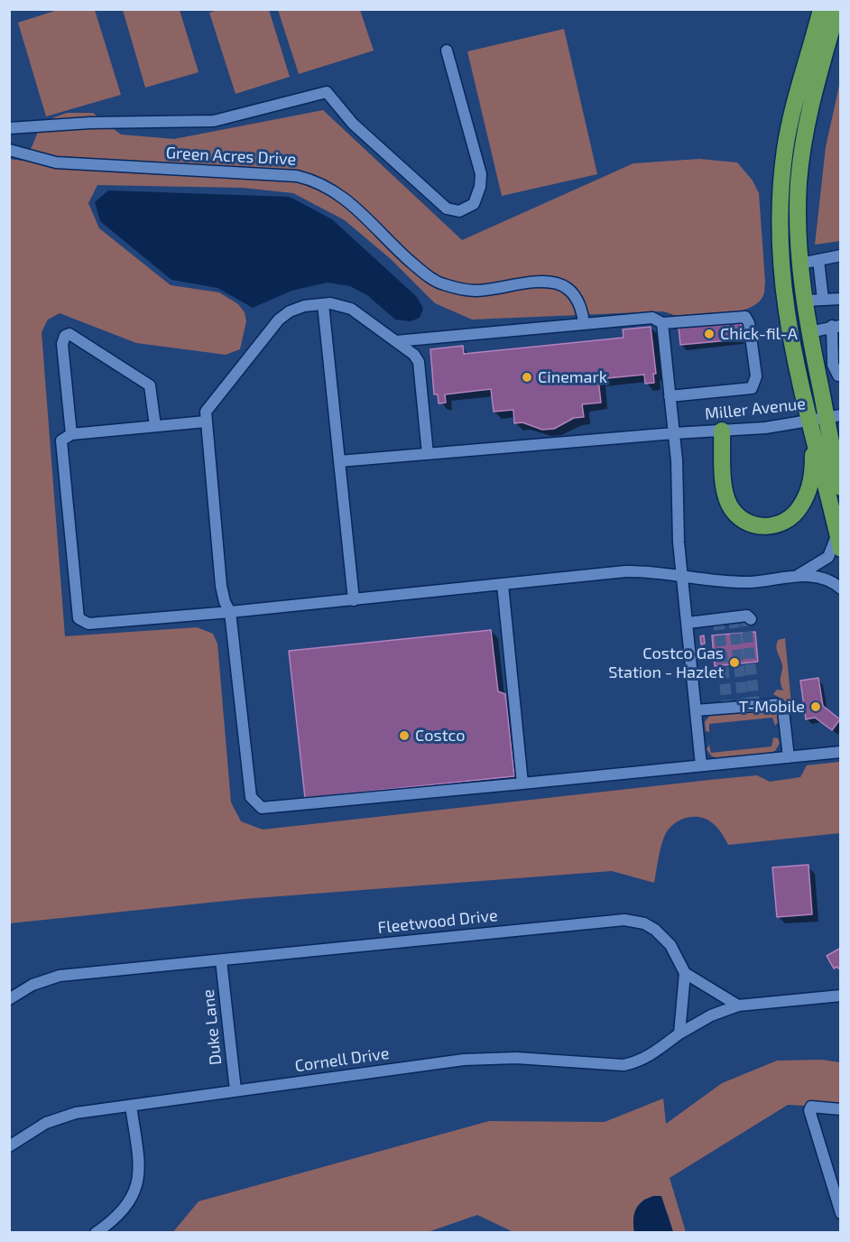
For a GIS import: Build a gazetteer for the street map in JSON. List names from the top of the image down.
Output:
{
  "streets": {
    "street": [
      "Green Acres Drive",
      "Miller Avenue",
      "Fleetwood Drive",
      "Duke Lane",
      "Cornell Drive"
    ]
  },
  "crossings": [
    ["Fleetwood Drive", "Duke Lane"],
    ["Duke Lane", "Cornell Drive"]
  ],
  "places": [
    "Chick-fil-A",
    "Cinemark",
    "Costco Gas Station - Hazlet",
    "T-Mobile",
    "Costco"
  ]
}
